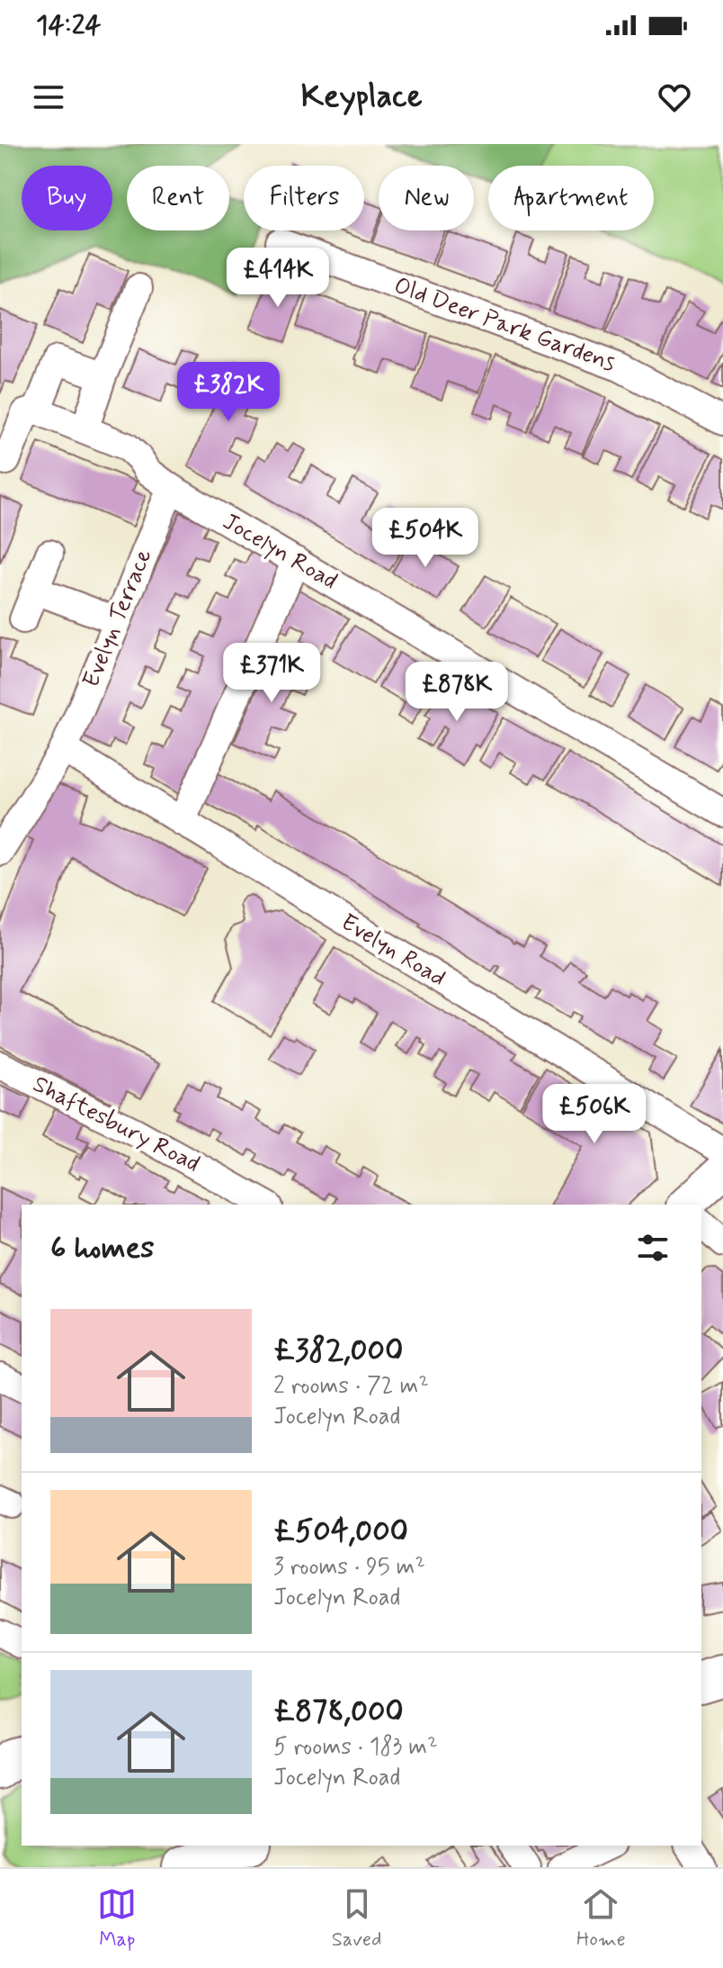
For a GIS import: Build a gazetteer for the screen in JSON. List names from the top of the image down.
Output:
{
  "streets": {
    "street": [
      "Old Deer Park Gardens",
      "Jocelyn Road",
      "Evelyn Terrace",
      "Evelyn Road",
      "Shaftesbury Road"
    ]
  },
  "crossings": [
    ["Jocelyn Road", "Evelyn Terrace"],
    ["Evelyn Terrace", "Evelyn Road"]
  ],
  "page": {
    "status": "14:24",
    "header": "Keyplace",
    "chip": [
      "Buy",
      "Rent",
      "Filters",
      "New",
      "Apartment"
    ],
    "price": [
      "£414K",
      "£382K",
      "£504K",
      "£371K",
      "£878K",
      "£506K"
    ],
    "heading": "6 homes",
    "list": [
      {
        "name": "£382,000",
        "note": "2 rooms · 72 m² · Jocelyn Road"
      },
      {
        "name": "£504,000",
        "note": "3 rooms · 95 m² · Jocelyn Road"
      },
      {
        "name": "£878,000",
        "note": "5 rooms · 183 m² · Jocelyn Road"
      }
    ],
    "tabs": ["Map", "Saved", "Home"]
  }
}
